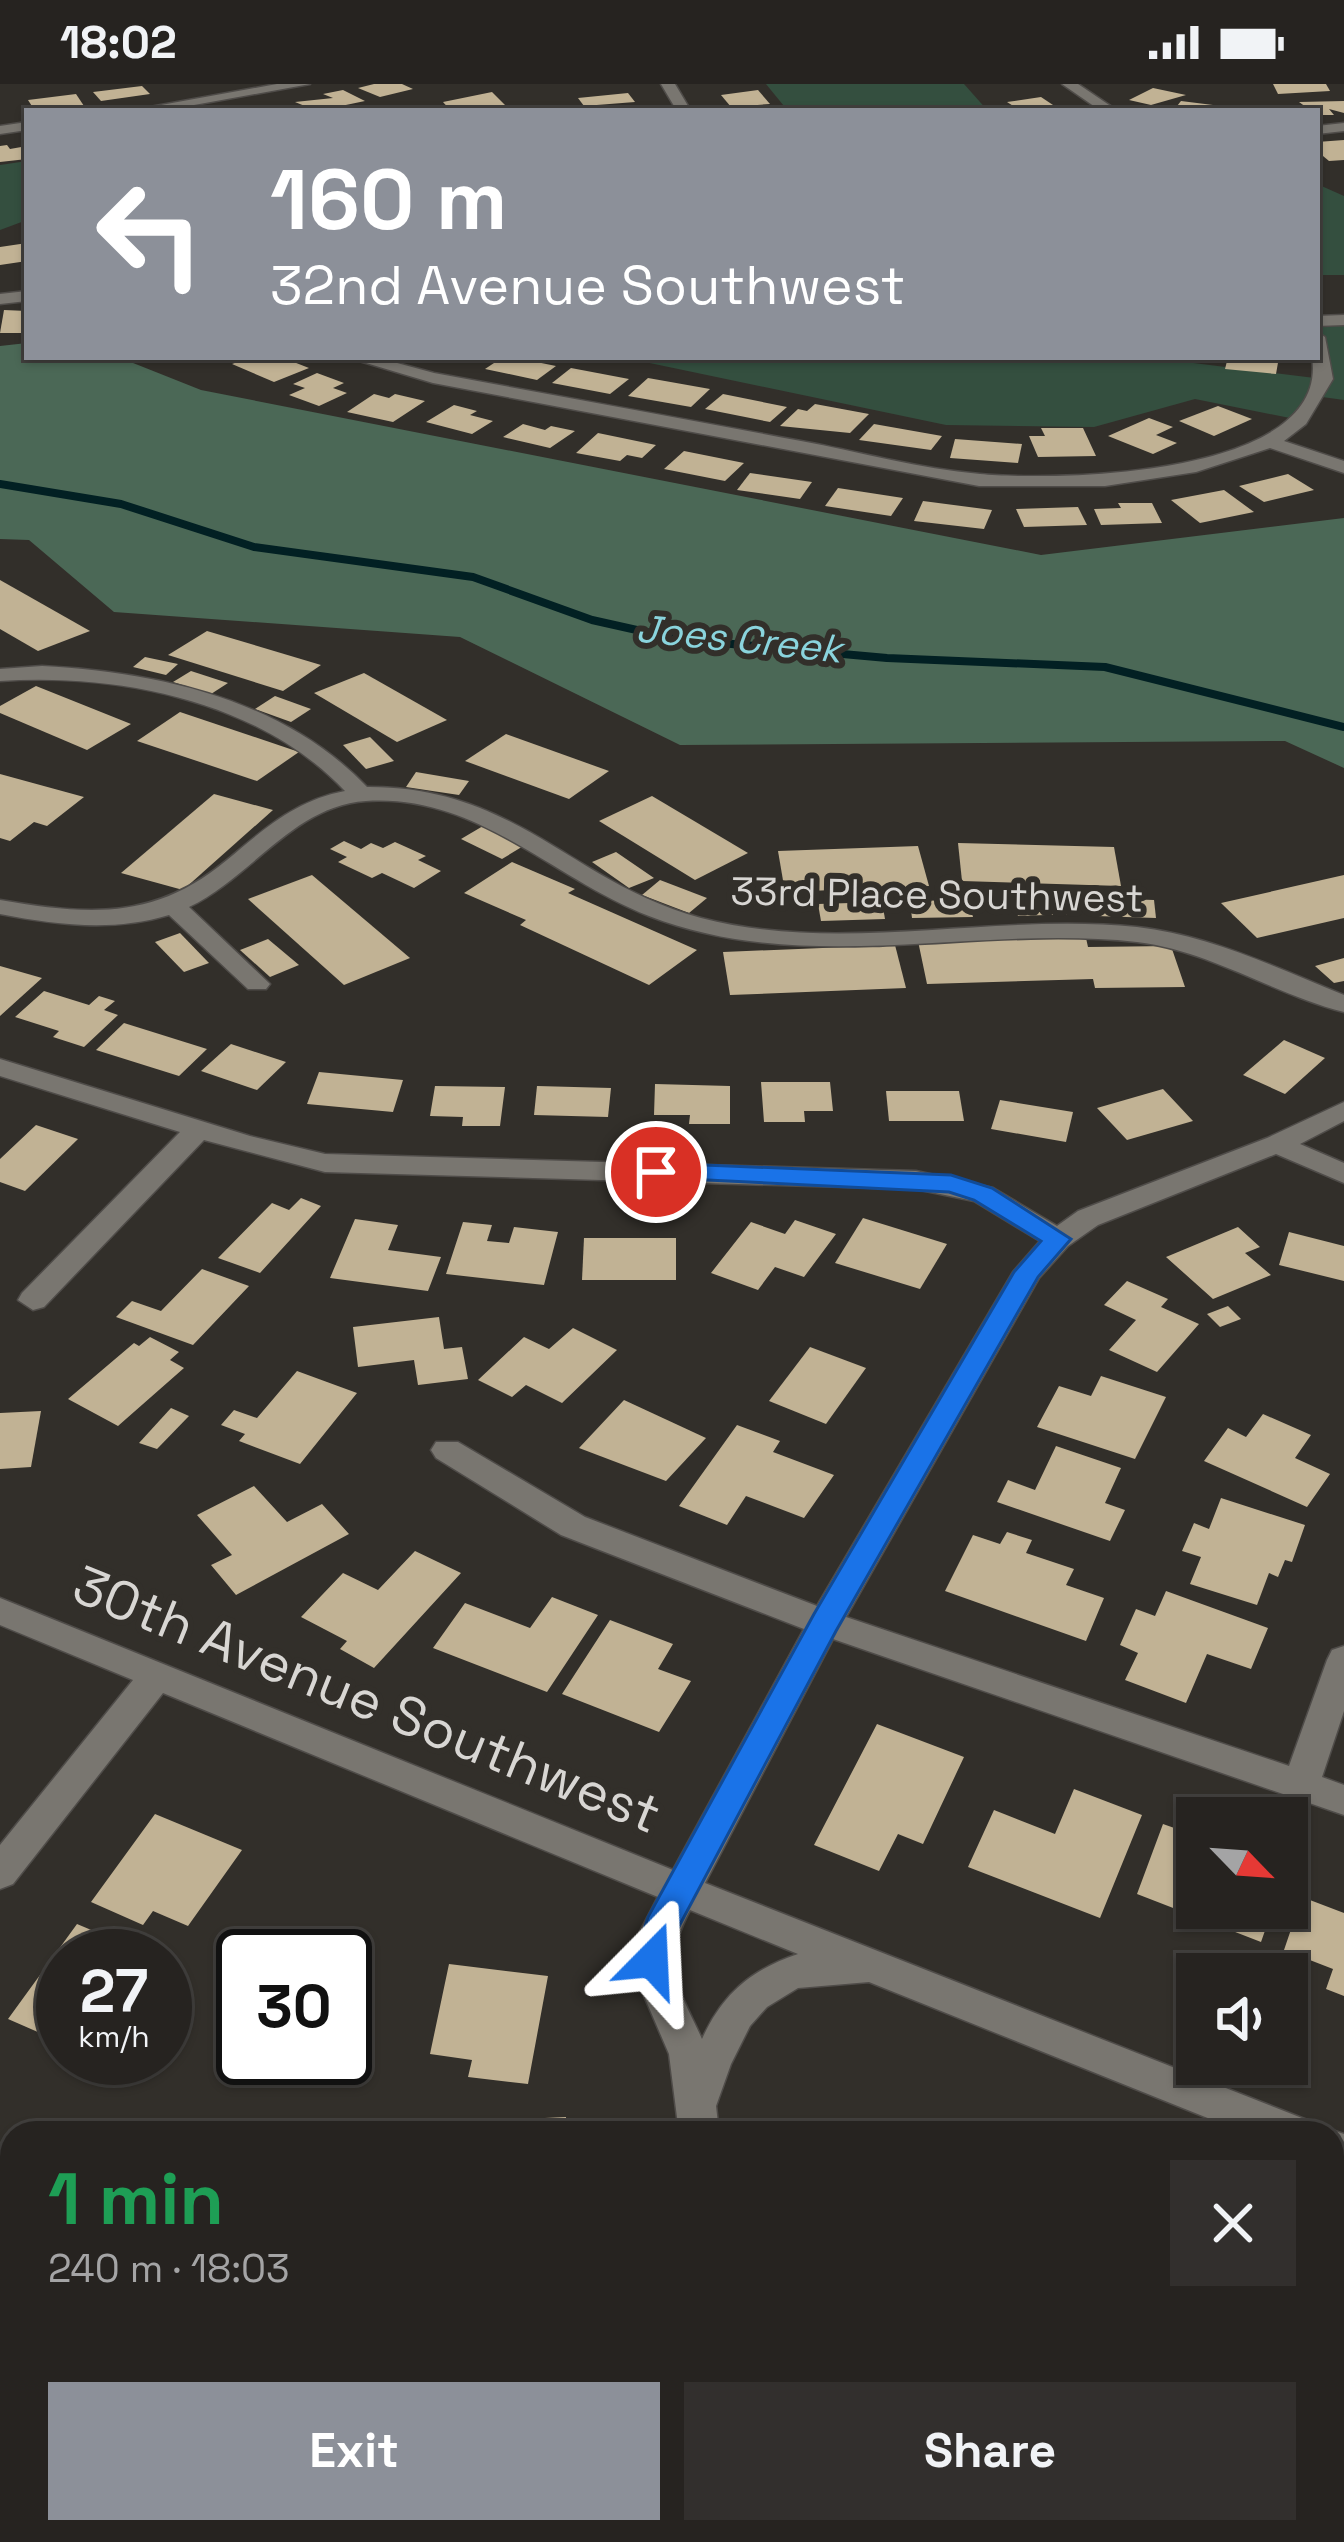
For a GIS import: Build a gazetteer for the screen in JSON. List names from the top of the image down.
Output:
{
  "streets": {
    "street": ["33rd Place Southwest", "30th Avenue Southwest"]
  },
  "water": ["Joes Creek"],
  "north": "bottom right",
  "page": {
    "status": "18:02",
    "turn": ["160 m", "32nd Avenue Southwest"],
    "speed": "27 km/h",
    "limit": "30",
    "heading": ["1 min", "240 m · 18:03"],
    "buttons": ["Exit", "Share"]
  }
}
